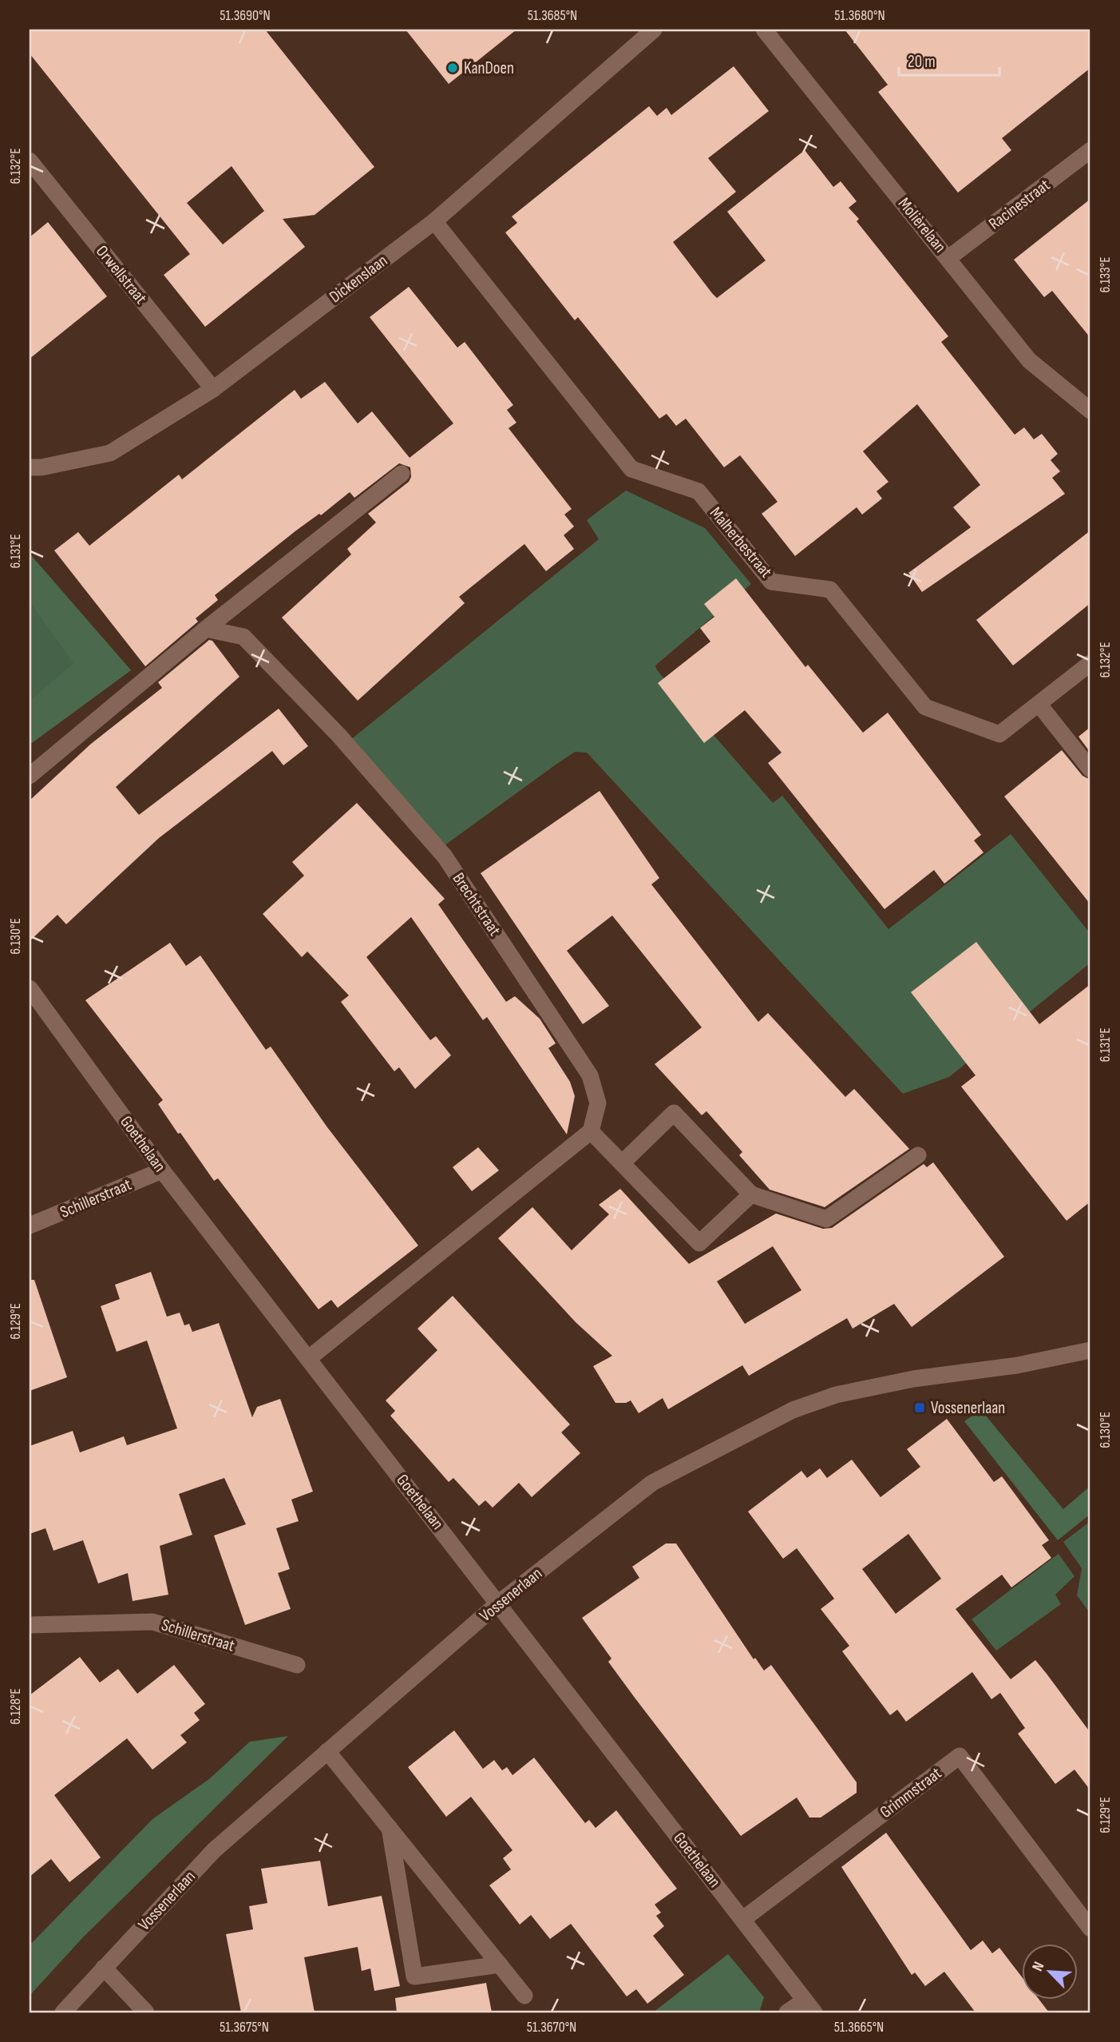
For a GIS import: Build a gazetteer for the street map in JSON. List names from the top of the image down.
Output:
{
  "streets": {
    "street": [
      "Racinestraat",
      "Molièrelaan",
      "Orwellstraat",
      "Dickenslaan",
      "Malherbestraat",
      "Brechtstraat",
      "Goethelaan",
      "Schillerstraat",
      "Vossenerlaan",
      "Grimmstraat"
    ]
  },
  "crossings": [
    ["Racinestraat", "Molièrelaan"],
    ["Orwellstraat", "Dickenslaan"],
    ["Dickenslaan", "Malherbestraat"],
    ["Goethelaan", "Schillerstraat"],
    ["Goethelaan", "Vossenerlaan"],
    ["Goethelaan", "Grimmstraat"]
  ],
  "places": {
    "other": ["KanDoen"],
    "transit": ["Vossenerlaan"]
  },
  "scale_bar": "20 m",
  "north": "top left",
  "coordinates": [
    "51.3690°N",
    "51.3685°N",
    "51.3680°N",
    "6.132°E",
    "6.133°E",
    "6.131°E",
    "6.130°E",
    "6.129°E",
    "6.128°E",
    "51.3675°N",
    "51.3670°N",
    "51.3665°N"
  ]
}
